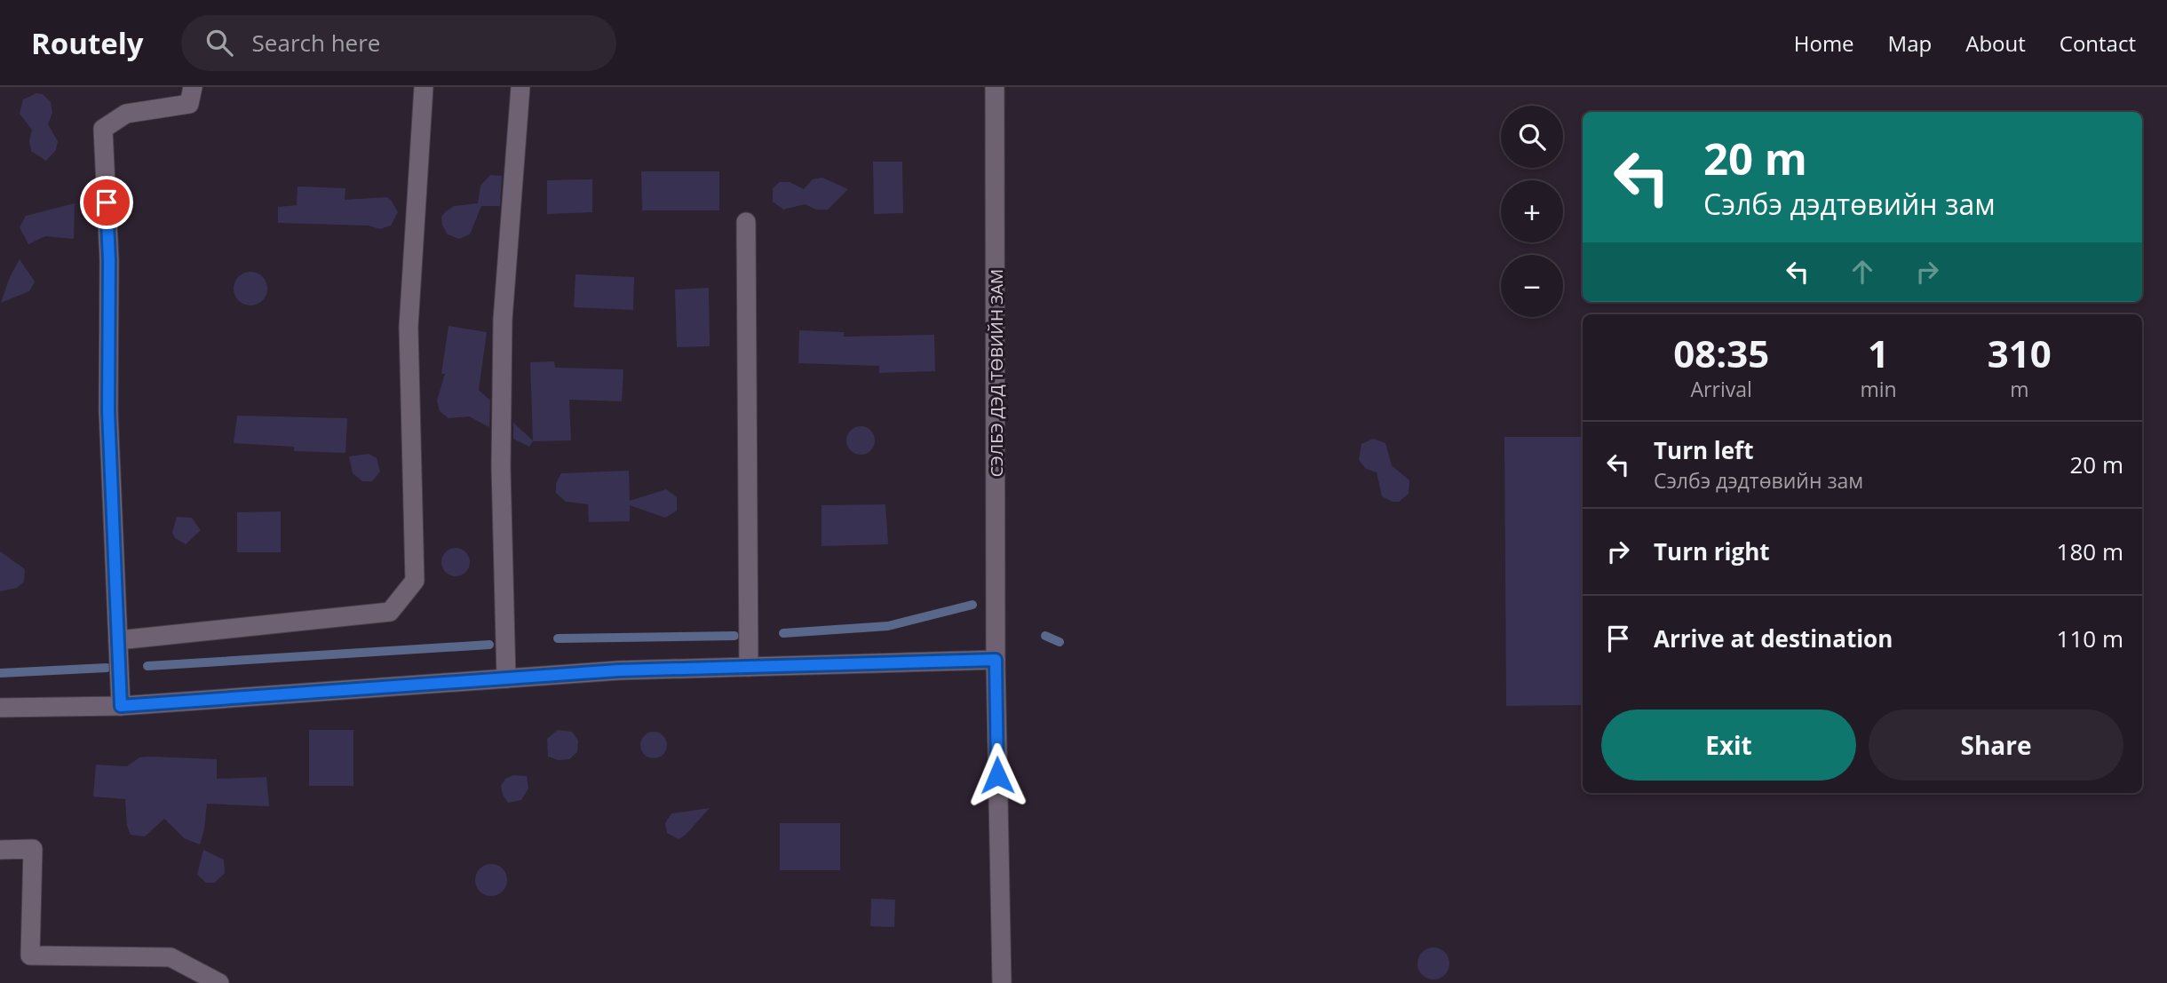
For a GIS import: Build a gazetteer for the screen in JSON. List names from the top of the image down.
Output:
{
  "streets": {
    "street": ["СЭЛБЭ ДЭД ТӨВИЙН ЗАМ"]
  },
  "page": {
    "header": "Routely",
    "search": "Search here",
    "nav": [
      "Home",
      "Map",
      "About",
      "Contact"
    ],
    "map_buttons": ["+", "−"],
    "turn": ["20 m", "Сэлбэ дэдтөвийн зам"],
    "eta": [
      "08:35",
      "Arrival",
      "1",
      "min",
      "310",
      "m"
    ],
    "list": [
      {
        "name": "Turn left",
        "note": "Сэлбэ дэдтөвийн зам",
        "value": "20 m"
      },
      {
        "name": "Turn right",
        "value": "180 m"
      },
      {
        "name": "Arrive at destination",
        "value": "110 m"
      }
    ],
    "buttons": ["Exit", "Share"]
  }
}
